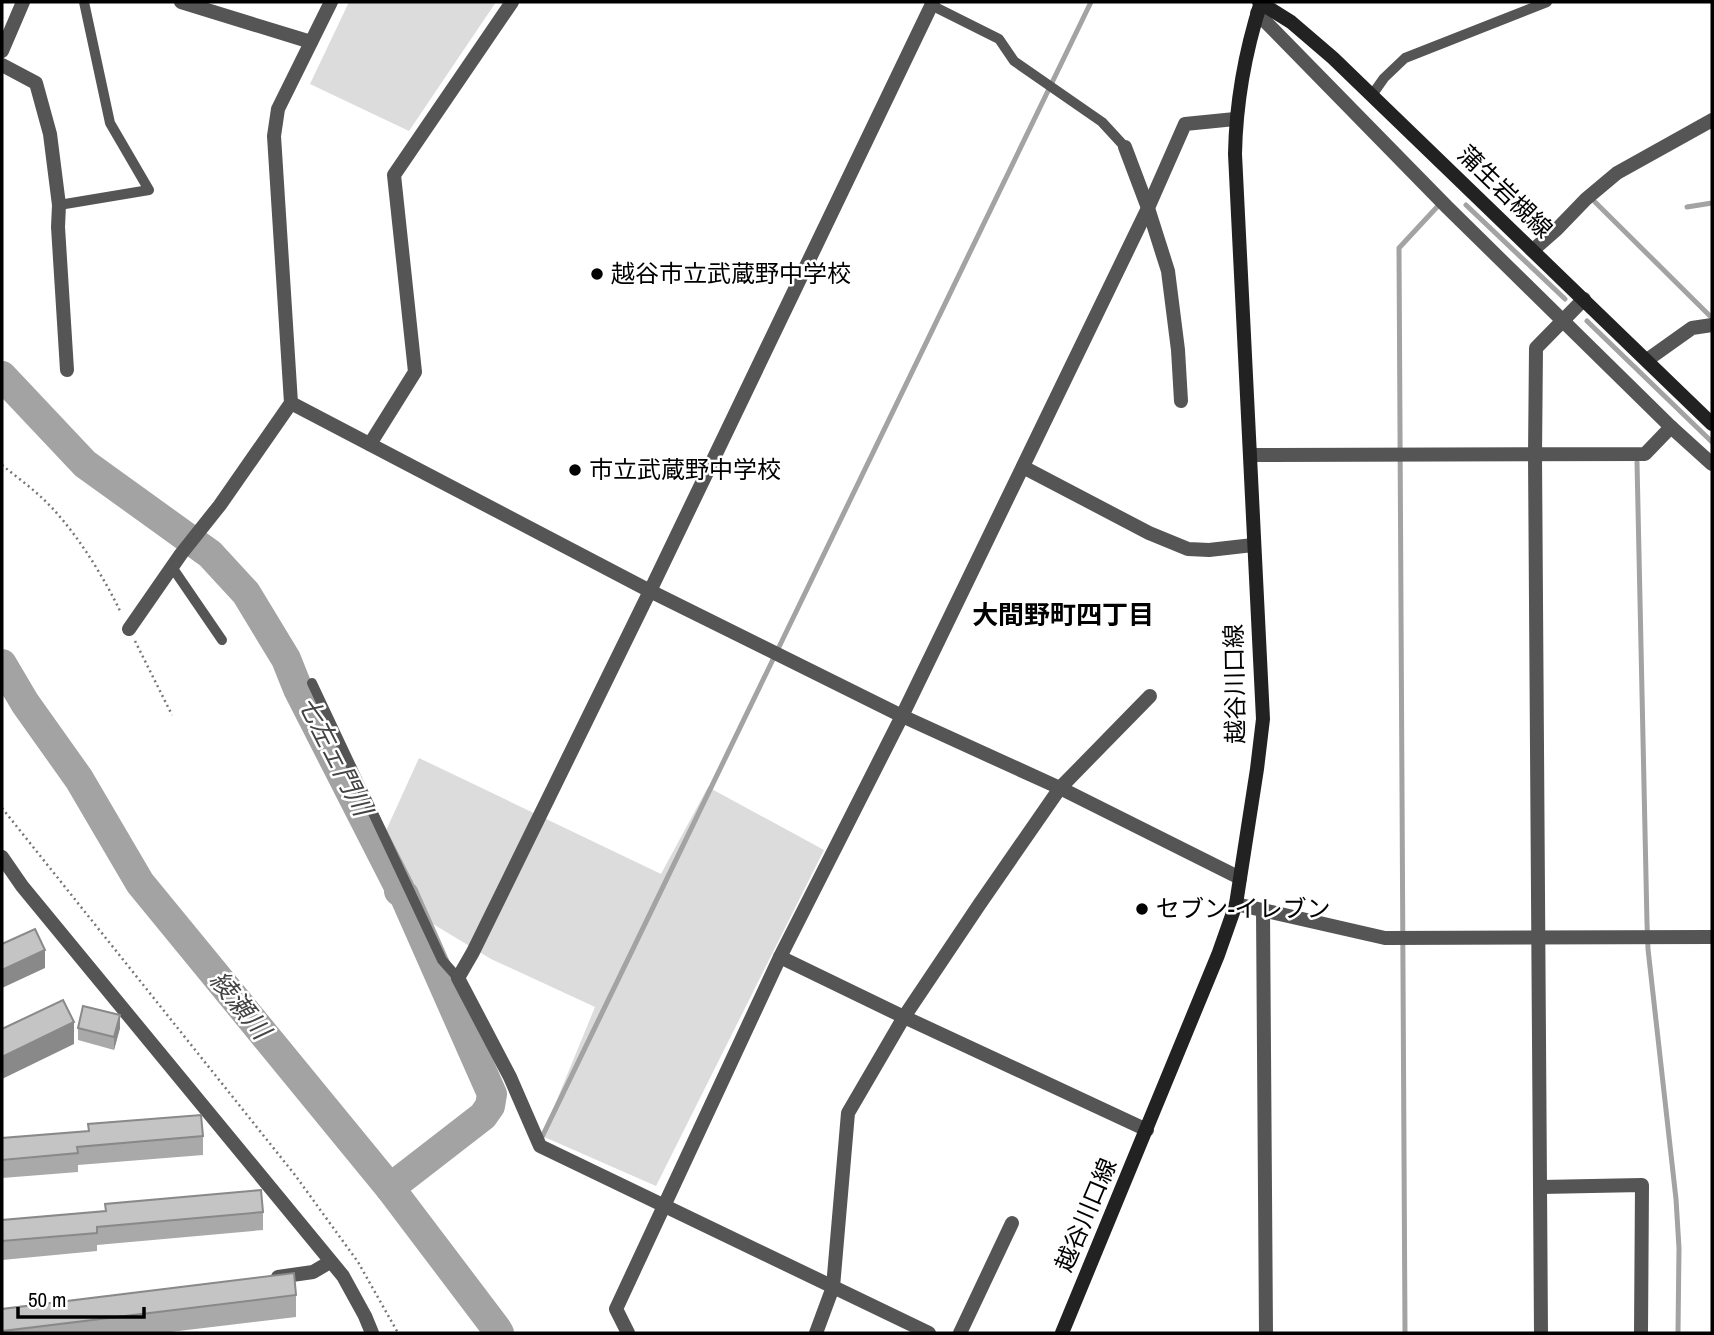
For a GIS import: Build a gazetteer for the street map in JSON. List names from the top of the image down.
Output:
{
  "streets": {
    "main road": ["蒲生岩槻線", "越谷川口線"]
  },
  "crossings": [
    ["蒲生岩槻線", "越谷川口線"]
  ],
  "districts": ["大間野町四丁目"],
  "water": ["七左ェ門川", "綾瀬川"],
  "places": ["越谷市立武蔵野中学校", "市立武蔵野中学校", "セブン-イレブン"],
  "scale_bar": "50 m"
}
